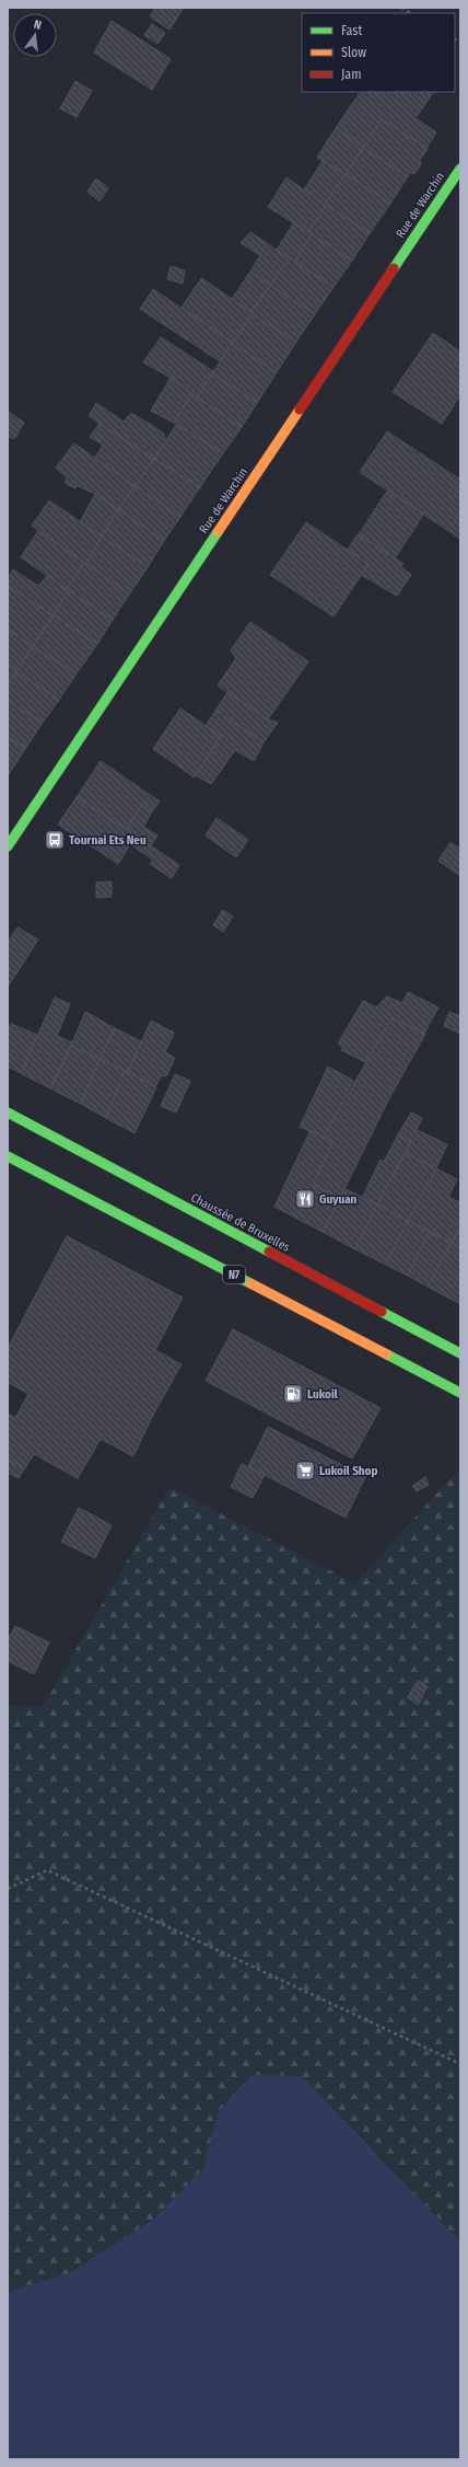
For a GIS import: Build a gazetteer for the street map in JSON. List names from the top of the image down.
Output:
{
  "streets": {
    "main road": ["Rue de Warchin", "Chaussée de Bruxelles", "N7"]
  },
  "places": {
    "bus stop": ["Tournai Ets Neu"],
    "restaurant": ["Guyuan"],
    "fuel station": ["Lukoil"],
    "supermarket": ["Lukoil Shop"]
  },
  "legend": ["Fast", "Slow", "Jam"],
  "north": "top"
}
